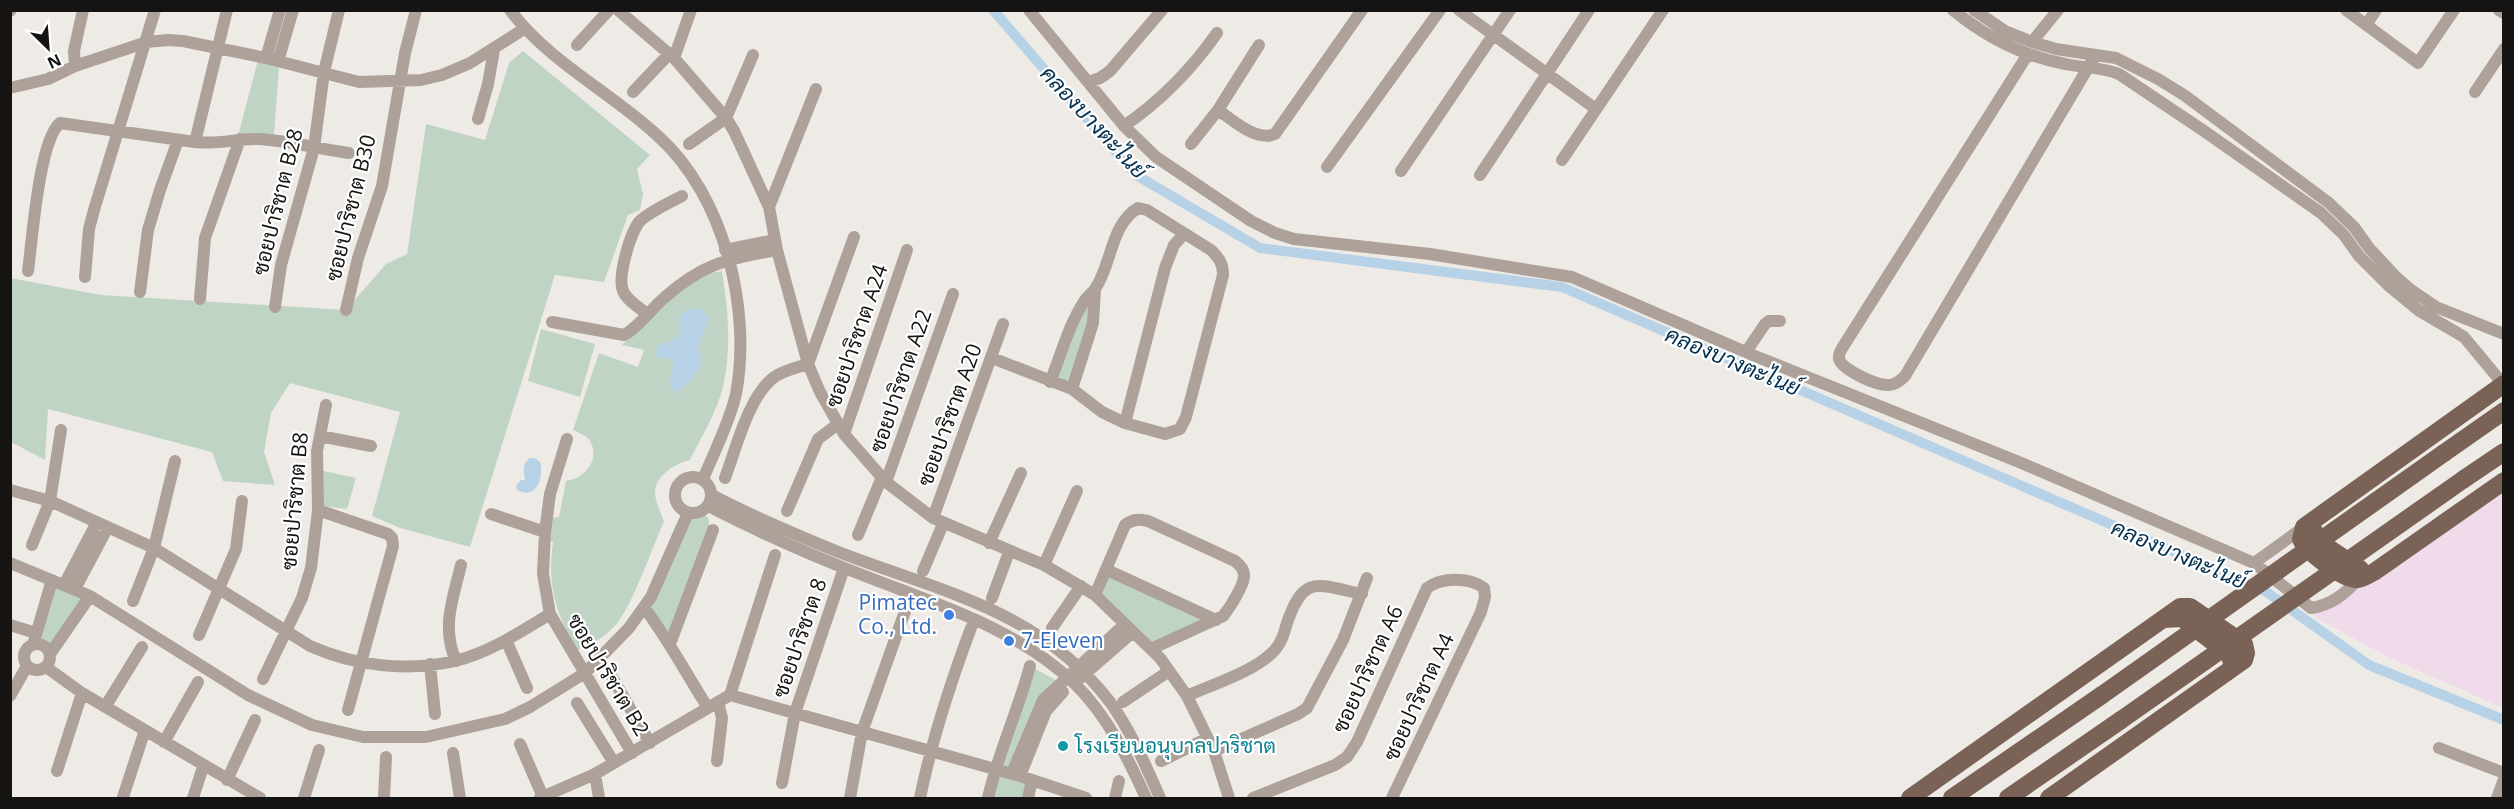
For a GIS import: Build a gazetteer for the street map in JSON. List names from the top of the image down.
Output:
{
  "streets": {
    "street": [
      "ซอยปาริชาต B28",
      "ซอยปาริชาต B30",
      "ซอยปาริชาต A24",
      "ซอยปาริชาต A22",
      "ซอยปาริชาต A20",
      "ซอยปาริชาต B8",
      "ซอยปาริชาต 8",
      "ซอยปาริชาต A6",
      "ซอยปาริชาต B2",
      "ซอยปาริชาต A4"
    ]
  },
  "crossings": [
    ["ซอยปาริชาต A6", "ซอยปาริชาต A4"]
  ],
  "water": ["คลองบางตะไนย์"],
  "places": ["Pimatec Co., Ltd.", "7-Eleven", "โรงเรียนอนุบาลปาริชาต"],
  "north": "bottom right"
}
